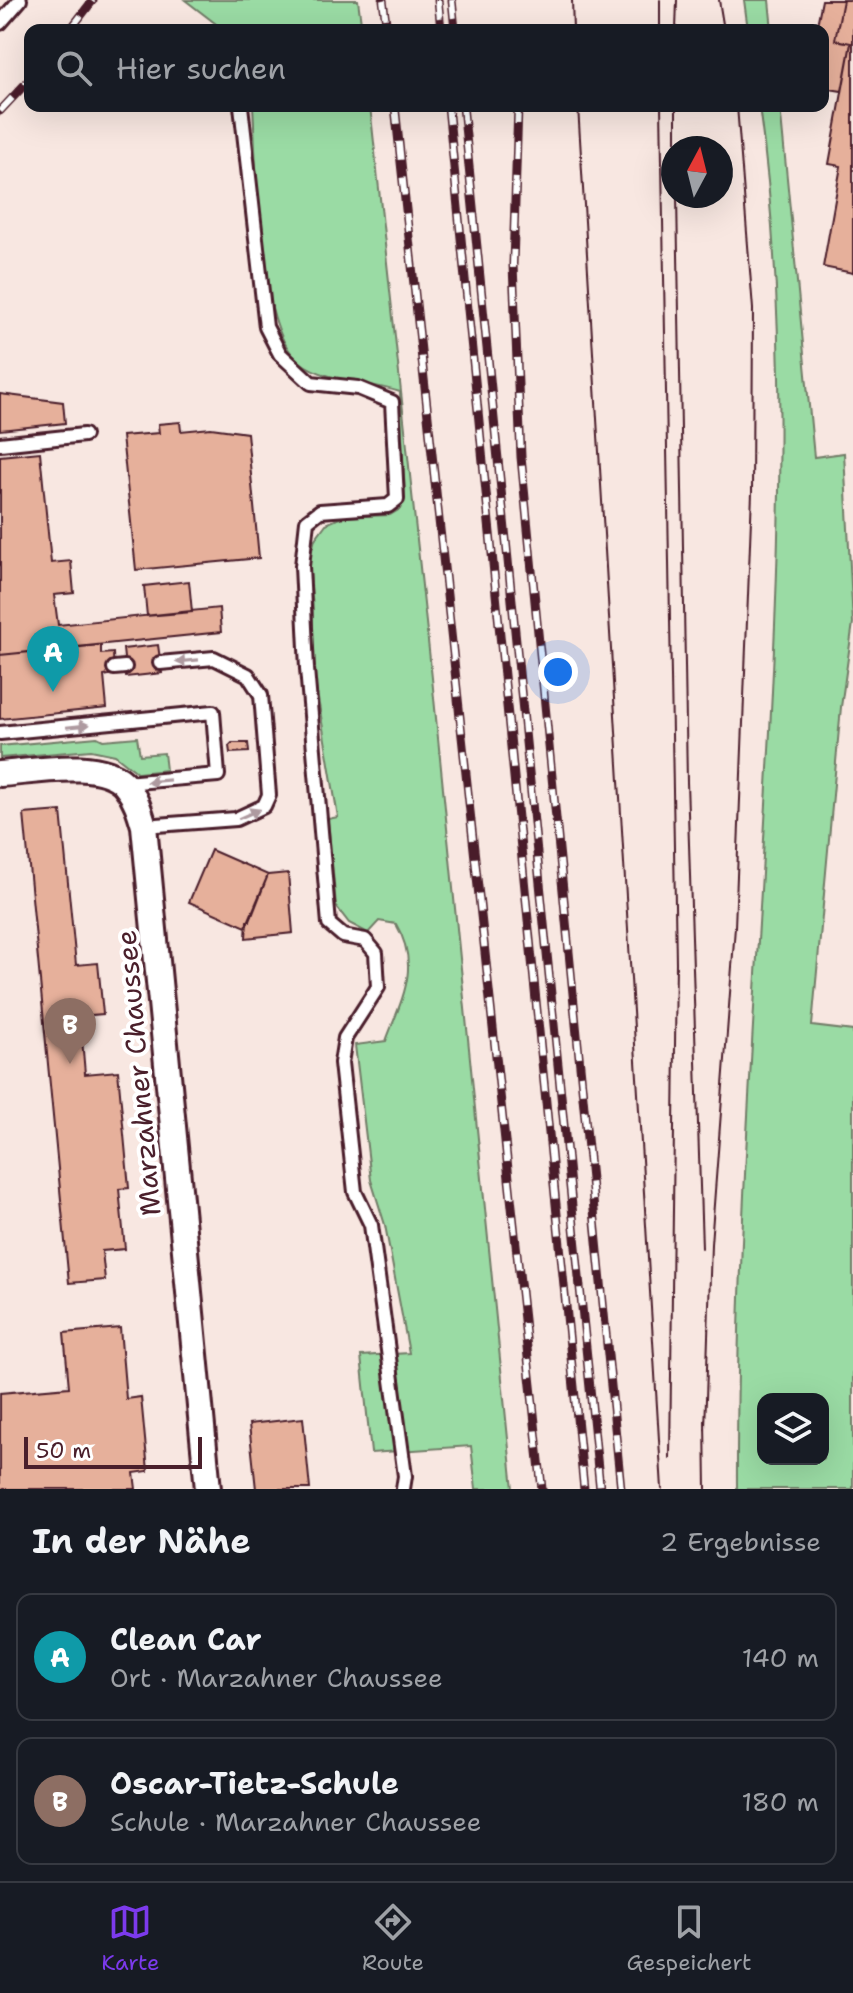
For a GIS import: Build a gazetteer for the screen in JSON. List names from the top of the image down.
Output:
{
  "streets": {
    "street": ["Marzahner Chaussee"]
  },
  "scale_bar": "50 m",
  "north": "top",
  "page": {
    "search": "Hier suchen",
    "pins": ["A", "B"],
    "scale": "50 m",
    "heading": ["In der Nähe", "2 Ergebnisse"],
    "list": [
      {
        "mark": "A",
        "name": "Clean Car",
        "note": "Ort · Marzahner Chaussee",
        "value": "140 m"
      },
      {
        "mark": "B",
        "name": "Oscar-Tietz-Schule",
        "note": "Schule · Marzahner Chaussee",
        "value": "180 m"
      }
    ],
    "nav": ["Karte", "Route", "Gespeichert"]
  }
}
